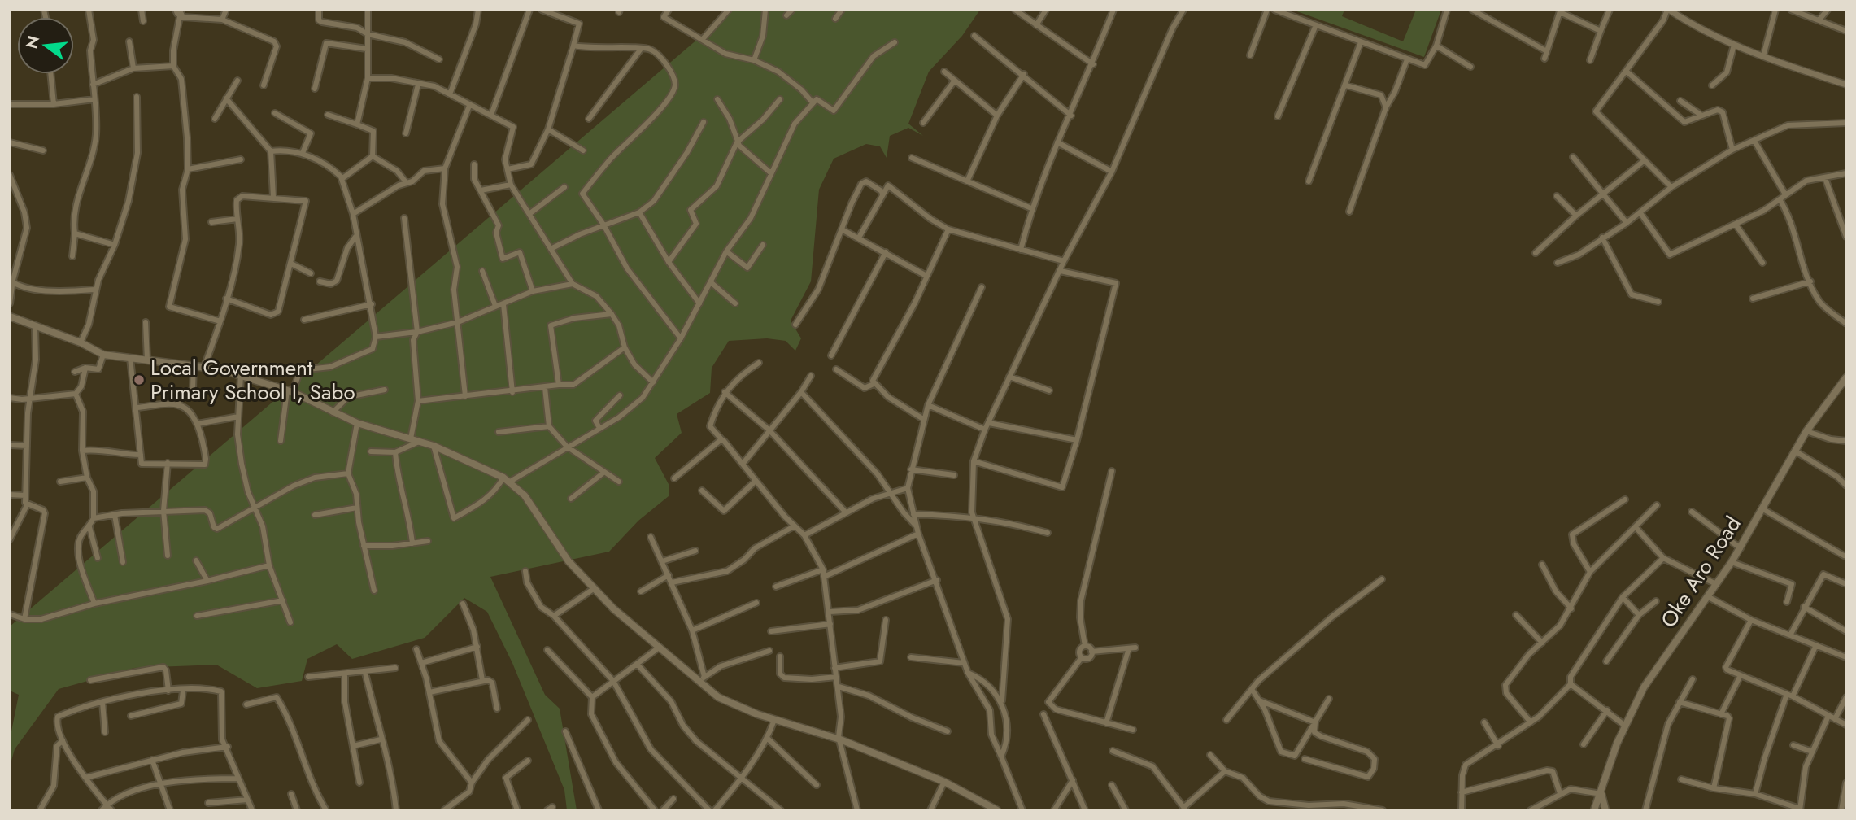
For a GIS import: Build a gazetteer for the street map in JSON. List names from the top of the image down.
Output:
{
  "streets": {
    "main road": ["Oke Aro Road"]
  },
  "places": ["Local Government Primary School I, Sabo"],
  "north": "left"
}
